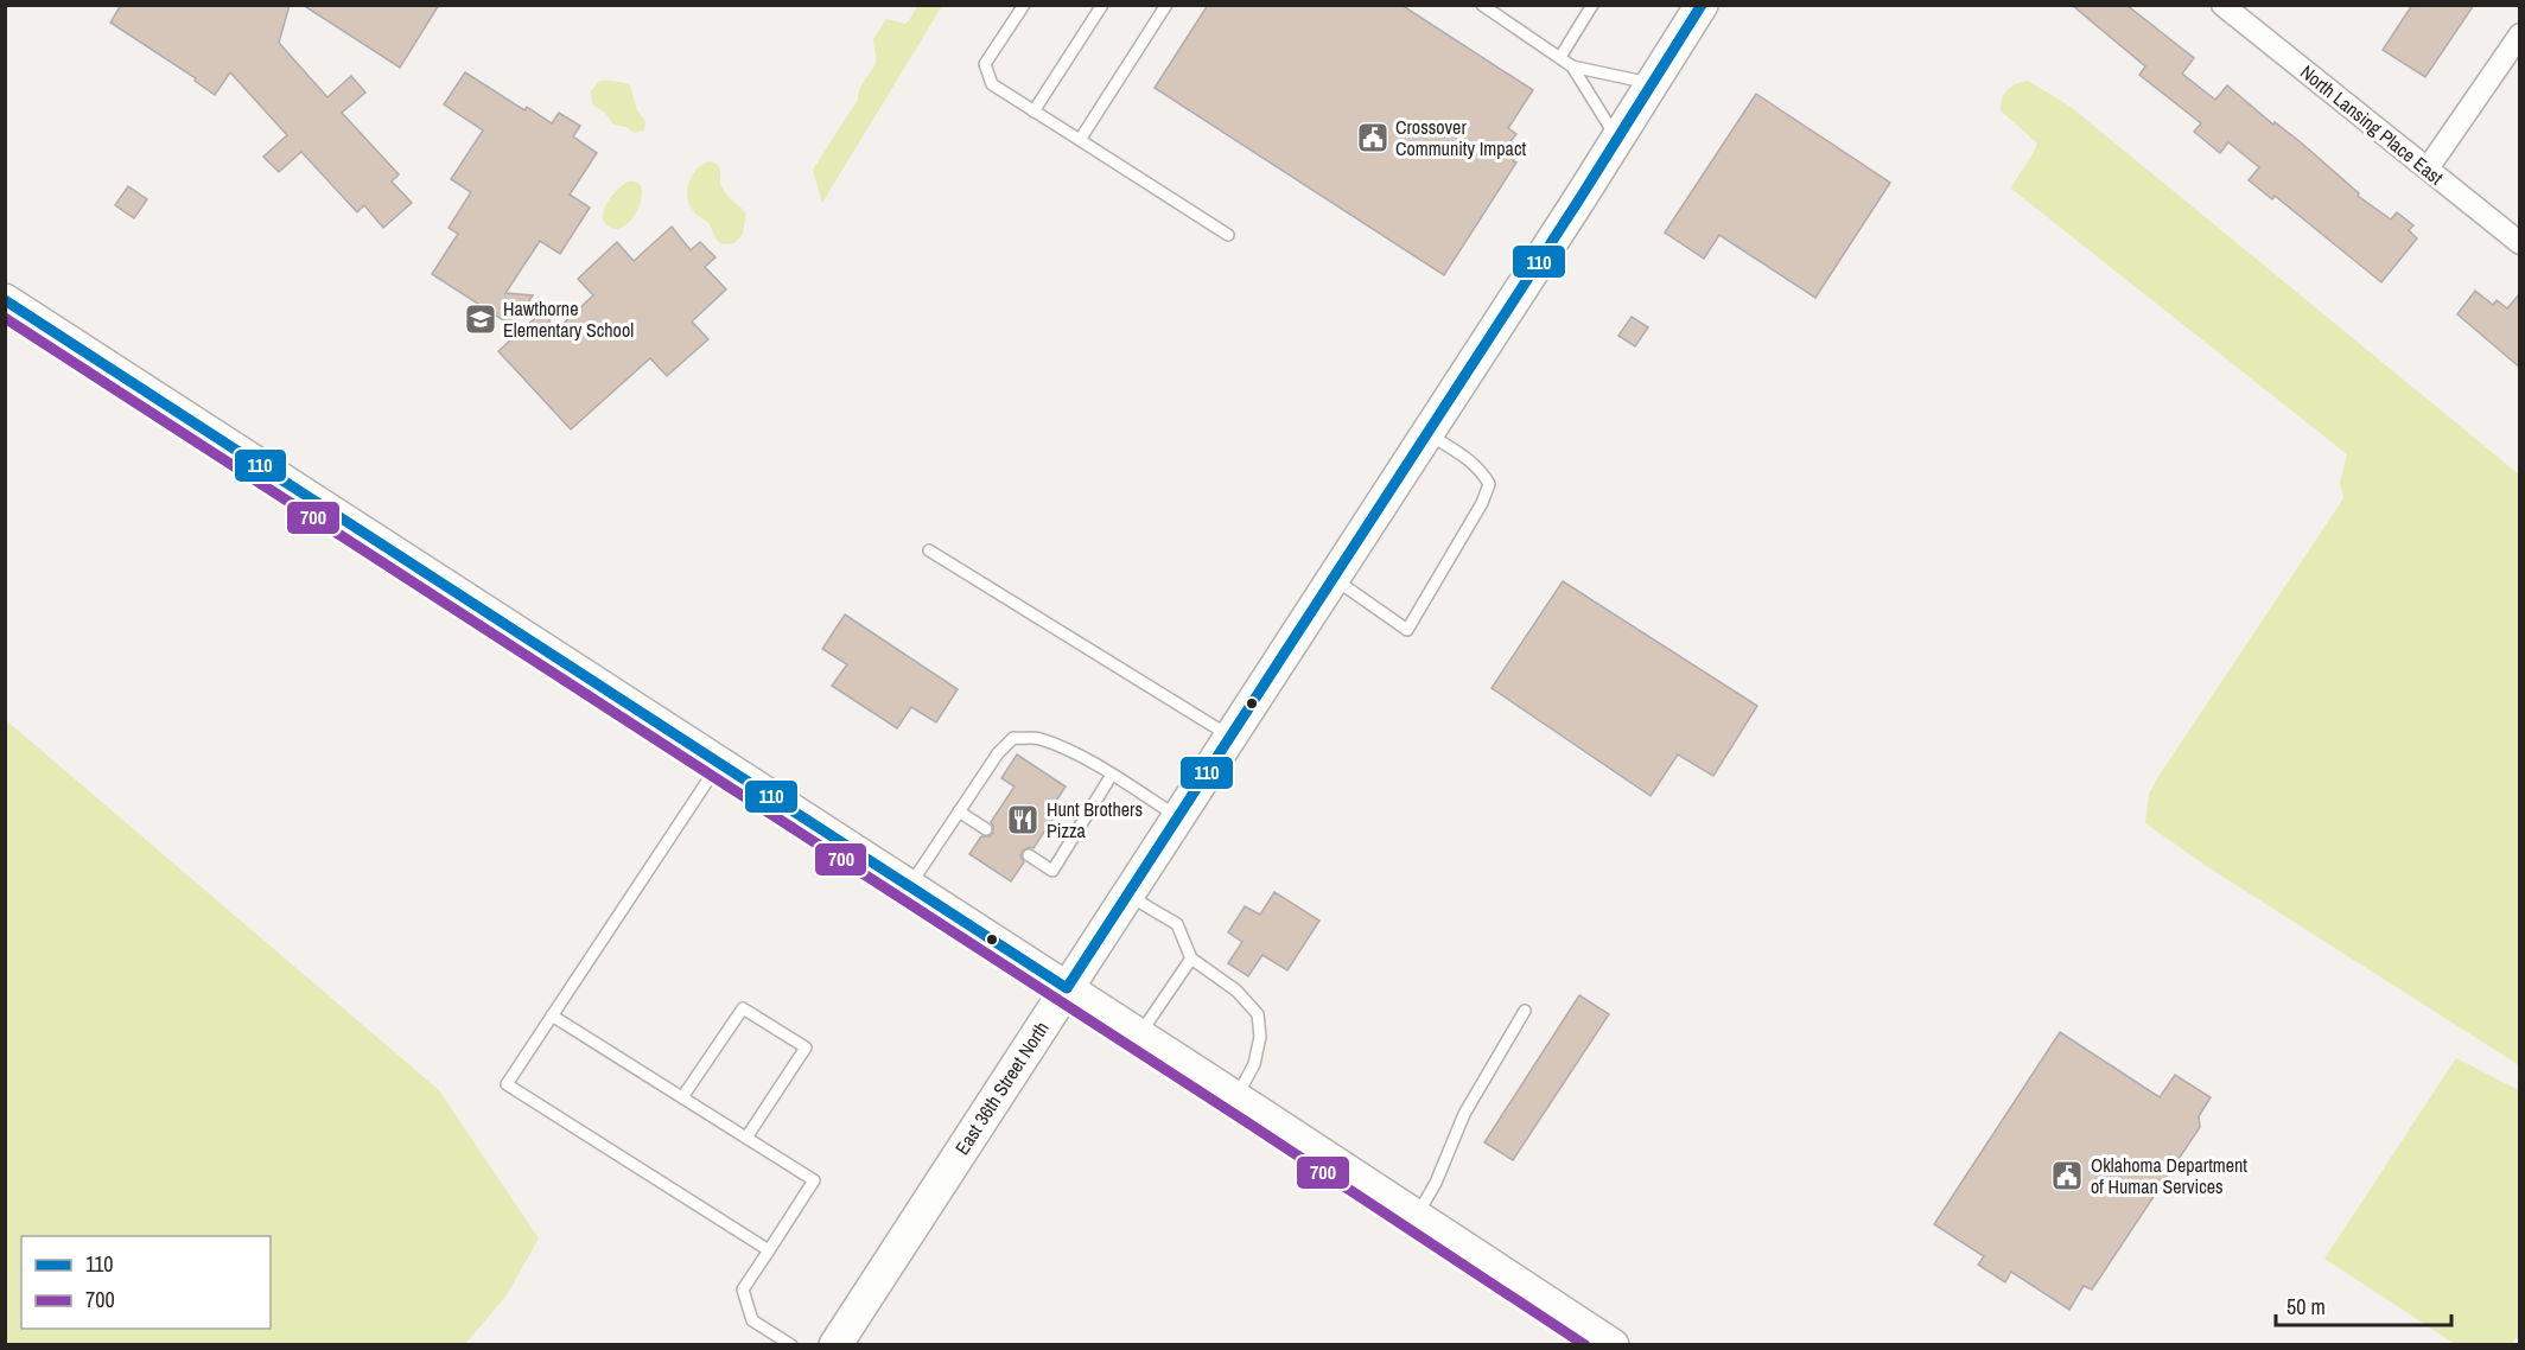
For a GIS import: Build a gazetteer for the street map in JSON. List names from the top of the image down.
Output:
{
  "streets": {
    "main road": ["East 36th Street North"],
    "street": ["North Lansing Place East"]
  },
  "places": {
    "public building": ["Crossover Community Impact", "Oklahoma Department of Human Services"],
    "school or university": ["Hawthorne Elementary School"],
    "restaurant": ["Hunt Brothers Pizza"]
  },
  "lines": ["transit line 110", "transit line 700"],
  "legend": ["110", "700"],
  "scale_bar": "50 m"
}
